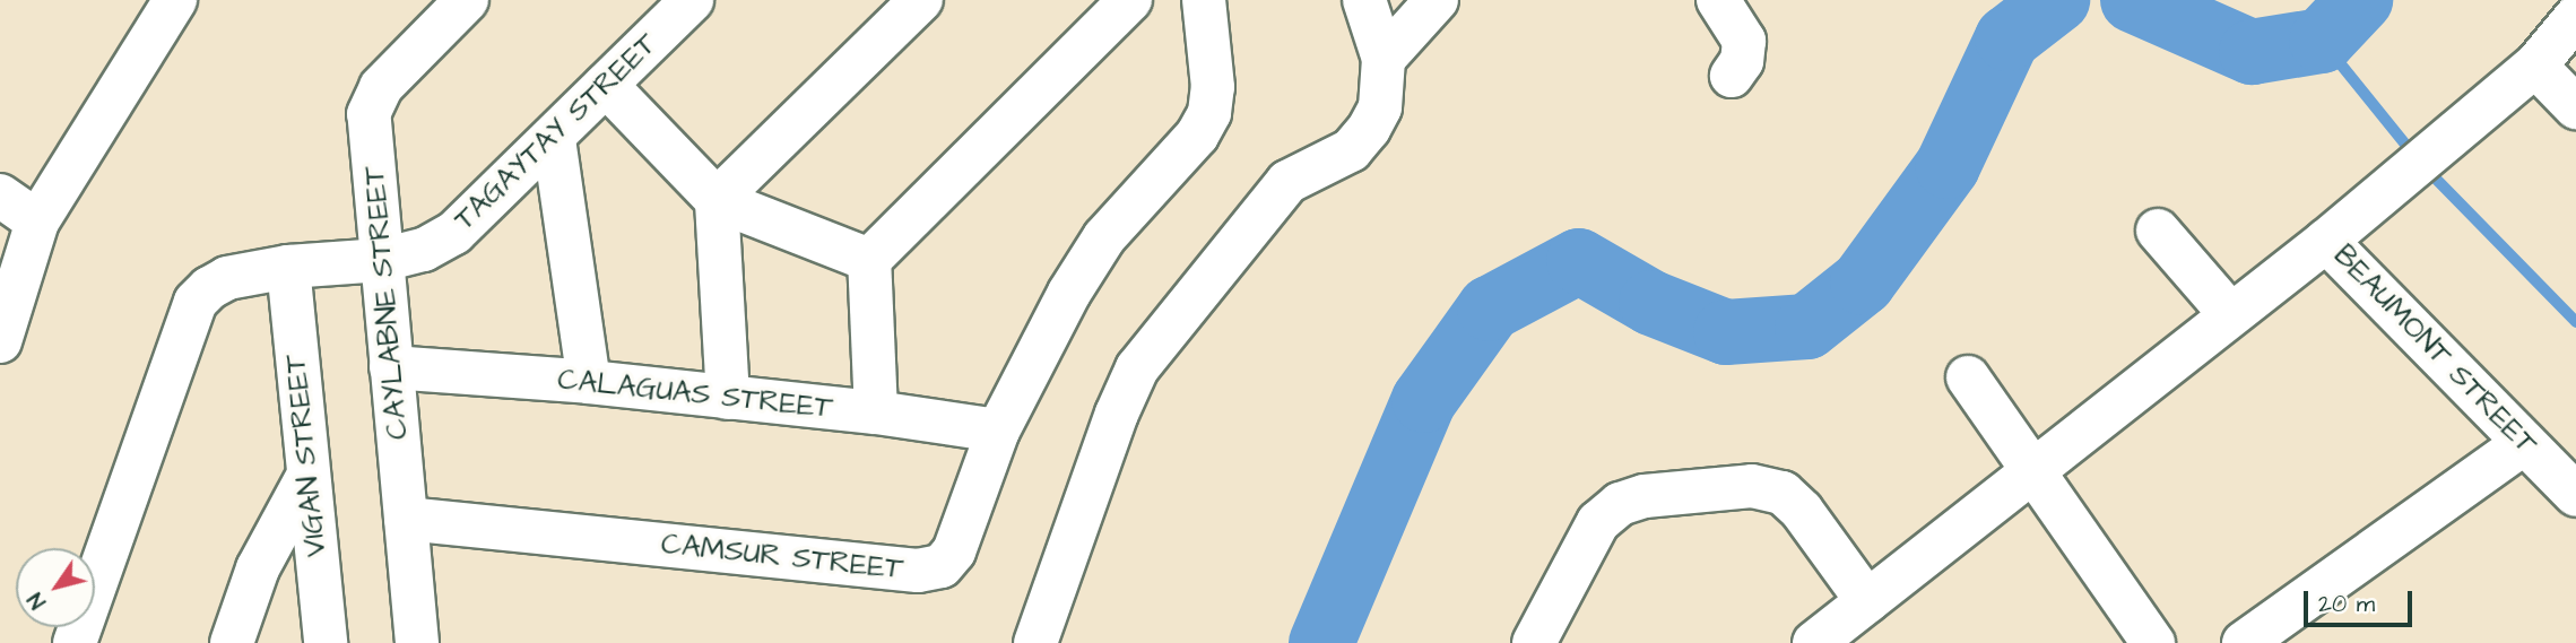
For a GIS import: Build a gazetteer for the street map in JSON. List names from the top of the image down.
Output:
{
  "streets": {
    "street": [
      "TAGAYTAY STREET",
      "CAYLABNE STREET",
      "BEAUMONT STREET",
      "CALAGUAS STREET",
      "VIGAN STREET",
      "CAMSUR STREET"
    ]
  },
  "crossings": [
    ["TAGAYTAY STREET", "CAYLABNE STREET"],
    ["TAGAYTAY STREET", "VIGAN STREET"],
    ["CAYLABNE STREET", "CALAGUAS STREET"],
    ["CAYLABNE STREET", "CAMSUR STREET"],
    ["CALAGUAS STREET", "CAMSUR STREET"]
  ],
  "scale_bar": "20 m",
  "north": "bottom left"
}
